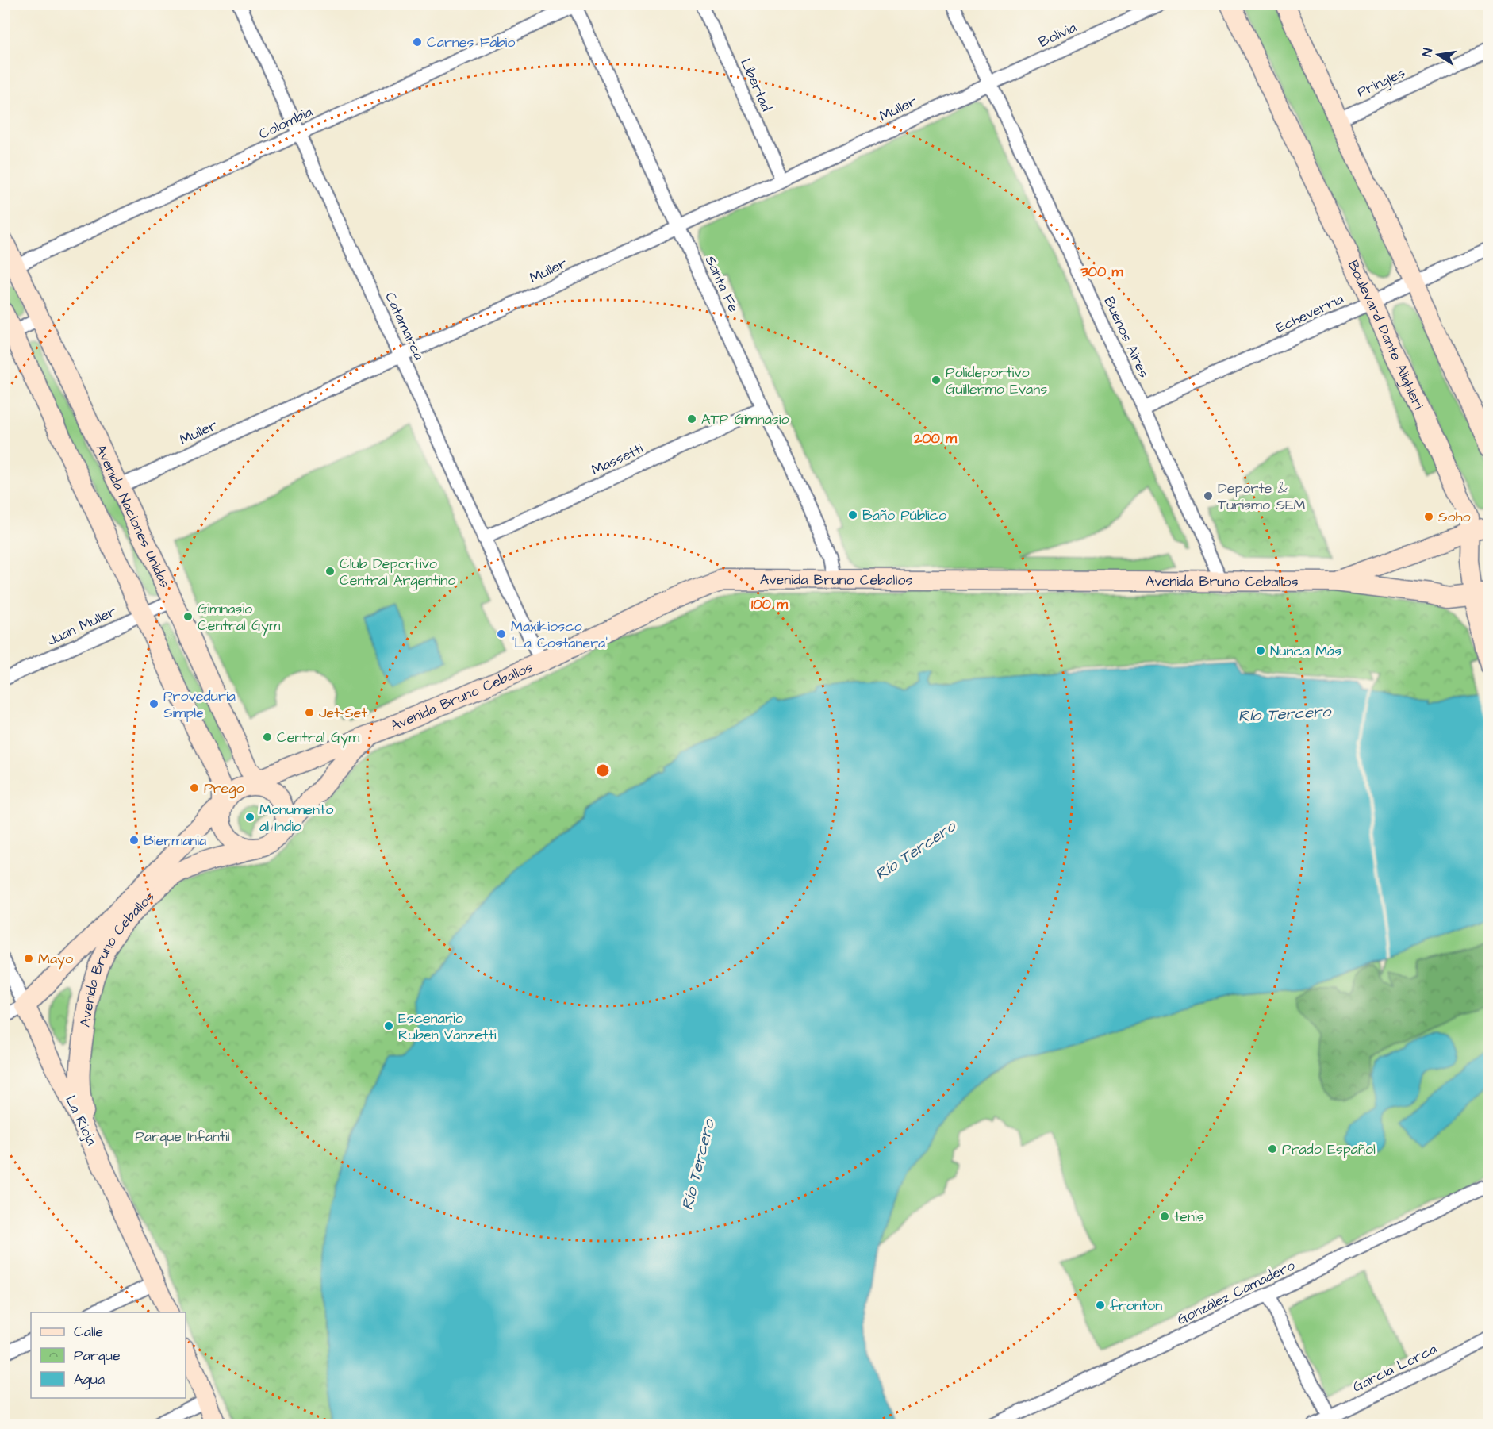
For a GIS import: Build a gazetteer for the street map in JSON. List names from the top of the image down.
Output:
{
  "streets": {
    "main road": [
      "Boulevard Dante Alighieri",
      "Avenida Naciones Unidas",
      "Avenida Bruno Ceballos",
      "La Rioja"
    ],
    "street": [
      "Bolivia",
      "Pringles",
      "Libertad",
      "Muller",
      "Colombia",
      "Santa Fe",
      "Echeverria",
      "Catamarca",
      "Buenos Aires",
      "Massetti",
      "Juan Muller",
      "González Camadero",
      "García Lorca"
    ]
  },
  "crossings": [
    ["Bolivia", "Muller"],
    ["Bolivia", "Buenos Aires"],
    ["Libertad", "Muller"],
    ["Muller", "Santa Fe"],
    ["Muller", "Catamarca"],
    ["Muller", "Buenos Aires"],
    ["Muller", "Avenida Naciones Unidas"],
    ["Colombia", "Santa Fe"],
    ["Colombia", "Catamarca"],
    ["Colombia", "Avenida Naciones Unidas"],
    ["Santa Fe", "Massetti"],
    ["Santa Fe", "Avenida Bruno Ceballos"],
    ["Echeverria", "Boulevard Dante Alighieri"],
    ["Echeverria", "Buenos Aires"],
    ["Catamarca", "Massetti"],
    ["Catamarca", "Avenida Bruno Ceballos"],
    ["Boulevard Dante Alighieri", "Avenida Bruno Ceballos"],
    ["Buenos Aires", "Avenida Bruno Ceballos"],
    ["Avenida Naciones Unidas", "Avenida Bruno Ceballos"],
    ["Avenida Naciones Unidas", "Juan Muller"],
    ["Avenida Bruno Ceballos", "La Rioja"]
  ],
  "water": ["Río Tercero"],
  "parks": ["Parque Infantil"],
  "places": [
    "Carnes Fabio",
    "Polideportivo Guillermo Evans",
    "ATP Gimnasio",
    "Deporte & Turismo SEM",
    "Baño Público",
    "Soho",
    "Club Deportivo Central Argentino",
    "Gimnasio Central Gym",
    "Maxikiosco \"La Costanera\"",
    "Nunca Más",
    "Proveduría Simple",
    "Jet-Set",
    "Central Gym",
    "Prego",
    "Monumento al Indio",
    "Biermania",
    "Mayo",
    "Escenario Ruben Vanzetti",
    "Prado Español",
    "tenis",
    "fronton"
  ],
  "legend": ["Calle", "Parque", "Agua"],
  "north": "left",
  "rings": ["300 m", "200 m", "100 m"]
}
